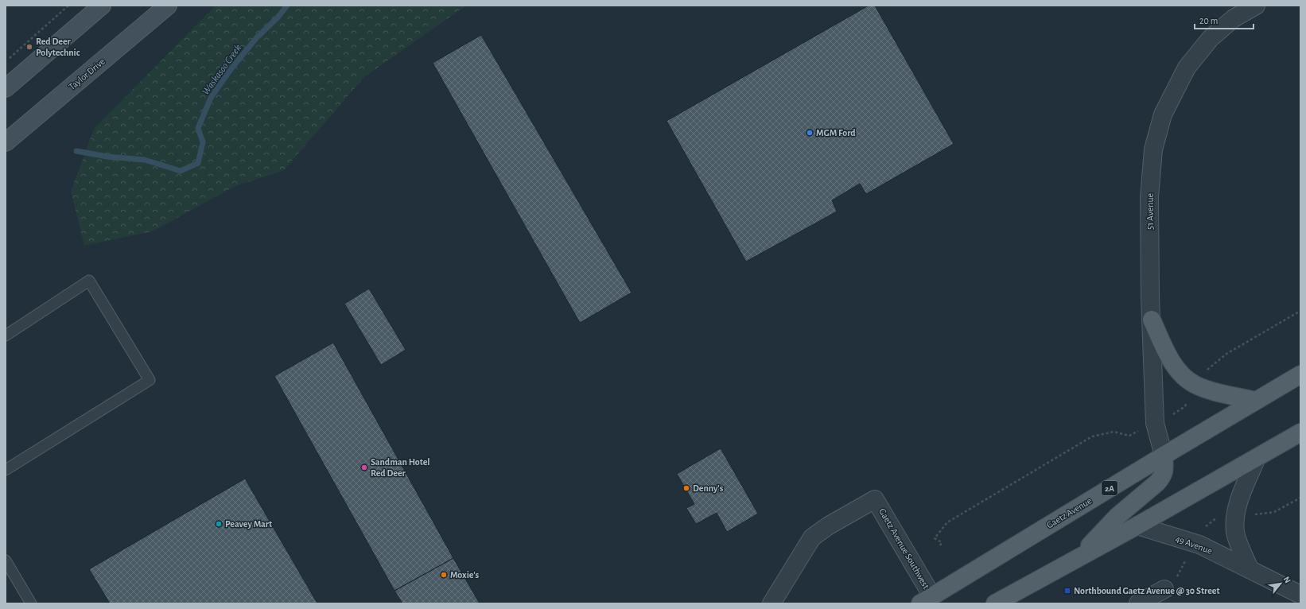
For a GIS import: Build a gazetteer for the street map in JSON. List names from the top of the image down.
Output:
{
  "streets": {
    "main road": ["Taylor Drive", "2A", "Gaetz Avenue"],
    "street": ["51 Avenue", "49 Avenue", "Gaetz Avenue Southwest"]
  },
  "crossings": [
    ["51 Avenue", "Gaetz Avenue"],
    ["Gaetz Avenue", "Gaetz Avenue Southwest"]
  ],
  "water": ["Waskasoo Creek"],
  "places": {
    "other": [
      "Red Deer Polytechnic",
      "MGM Ford",
      "Sandman Hotel Red Deer",
      "Denny's",
      "Peavey Mart",
      "Moxie's"
    ],
    "transit": ["Northbound Gaetz Avenue @ 30 Street"]
  },
  "scale_bar": "20 m",
  "north": "top right"
}
